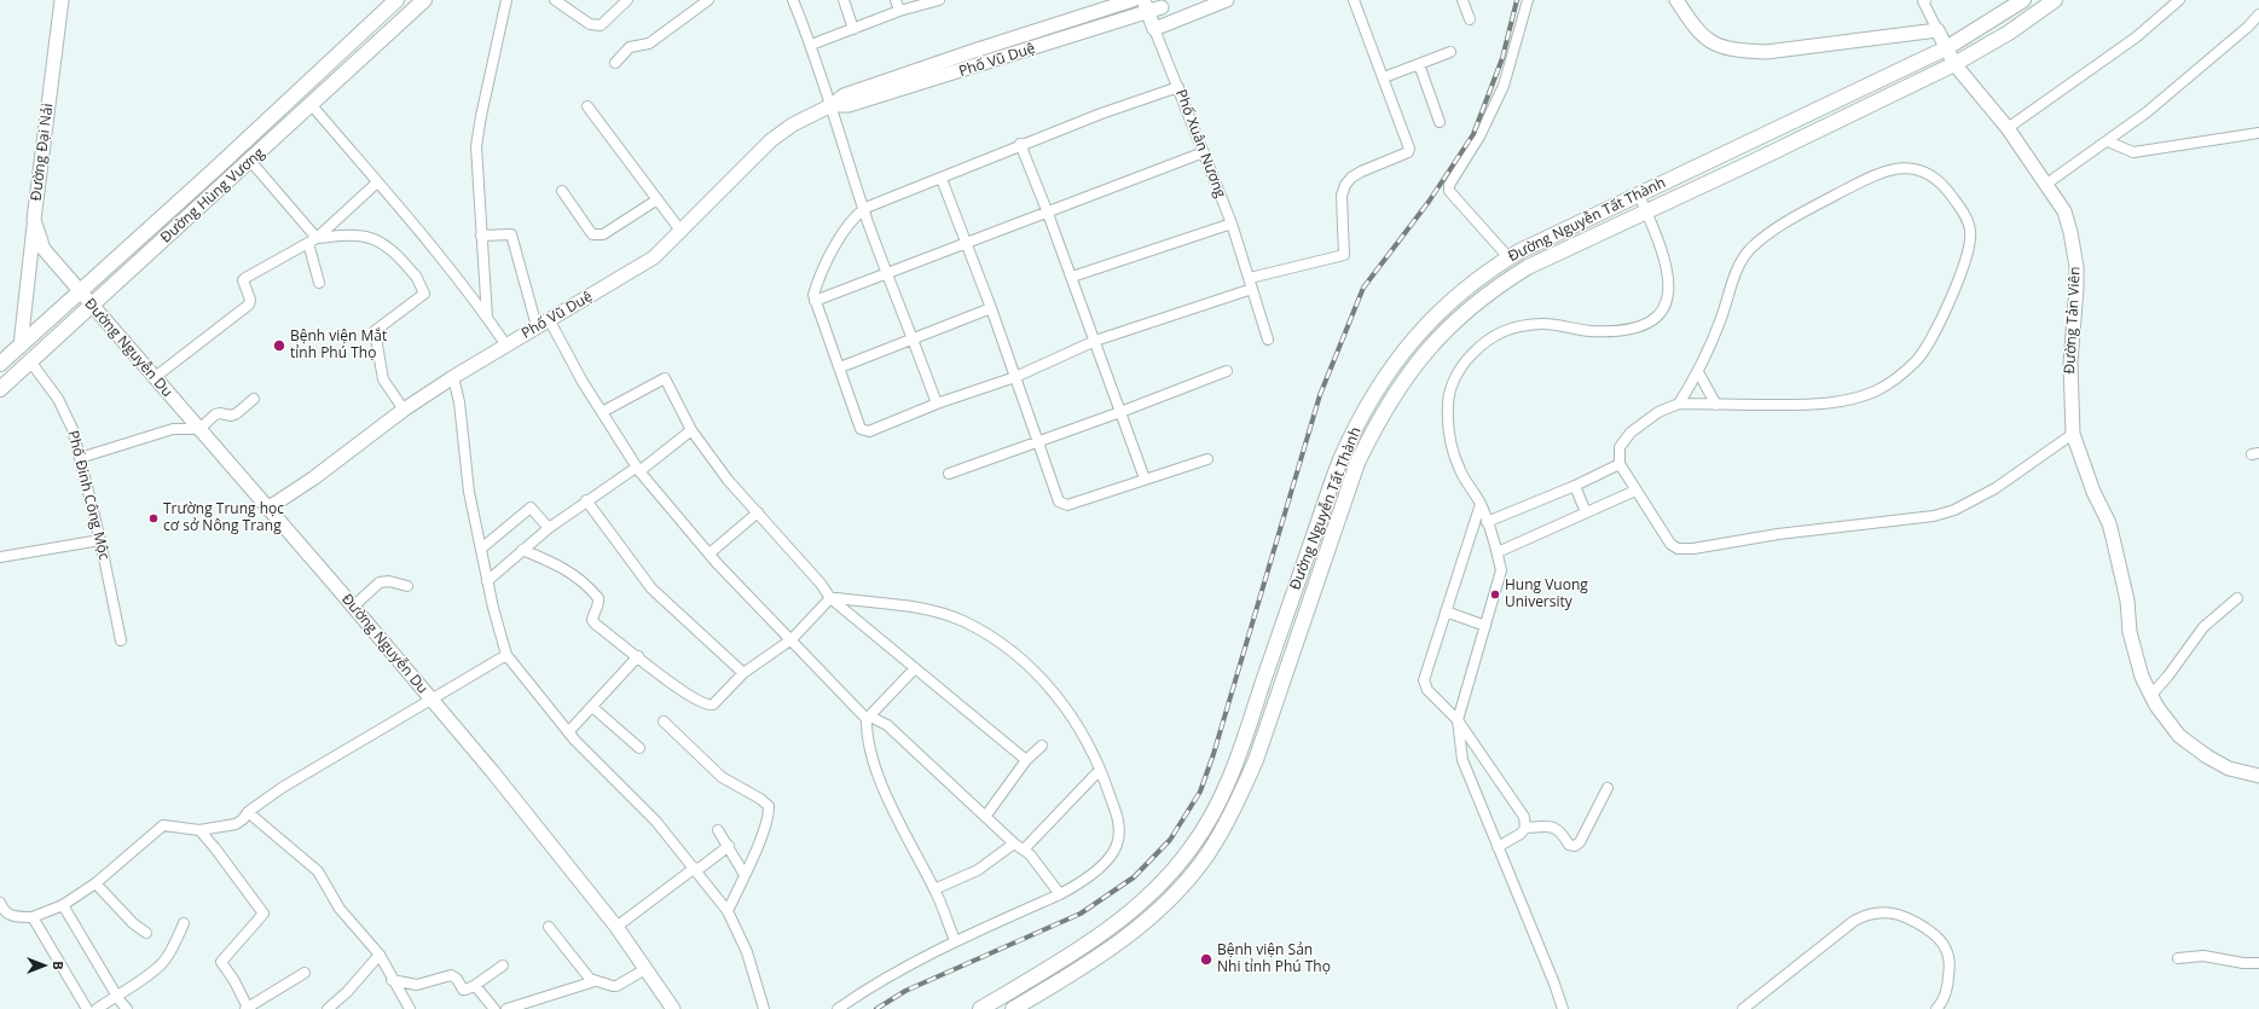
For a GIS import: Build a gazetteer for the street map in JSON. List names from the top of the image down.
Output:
{
  "streets": {
    "main road": ["Đường Hùng Vương", "Đường Nguyễn Tất Thành"],
    "street": [
      "Phố Vũ Duệ",
      "Phố Xuân Nương",
      "Đường Đại Nải",
      "Đường Tản Viên",
      "Đường Nguyễn Du",
      "Phố Đinh Công Mộc"
    ]
  },
  "crossings": [
    ["Phố Vũ Duệ", "Phố Xuân Nương"],
    ["Phố Vũ Duệ", "Đường Nguyễn Du"],
    ["Đường Đại Nải", "Đường Hùng Vương"],
    ["Đường Đại Nải", "Đường Nguyễn Du"],
    ["Đường Hùng Vương", "Đường Nguyễn Du"],
    ["Đường Hùng Vương", "Phố Đinh Công Mộc"],
    ["Đường Nguyễn Tất Thành", "Đường Tản Viên"]
  ],
  "places": [
    "Bệnh viện Mắt tỉnh Phú Thọ",
    "Trường Trung học cơ sở Nông Trang",
    "Hung Vuong University",
    "Bệnh viện Sản Nhi tỉnh Phú Thọ"
  ],
  "north": "right"
}
